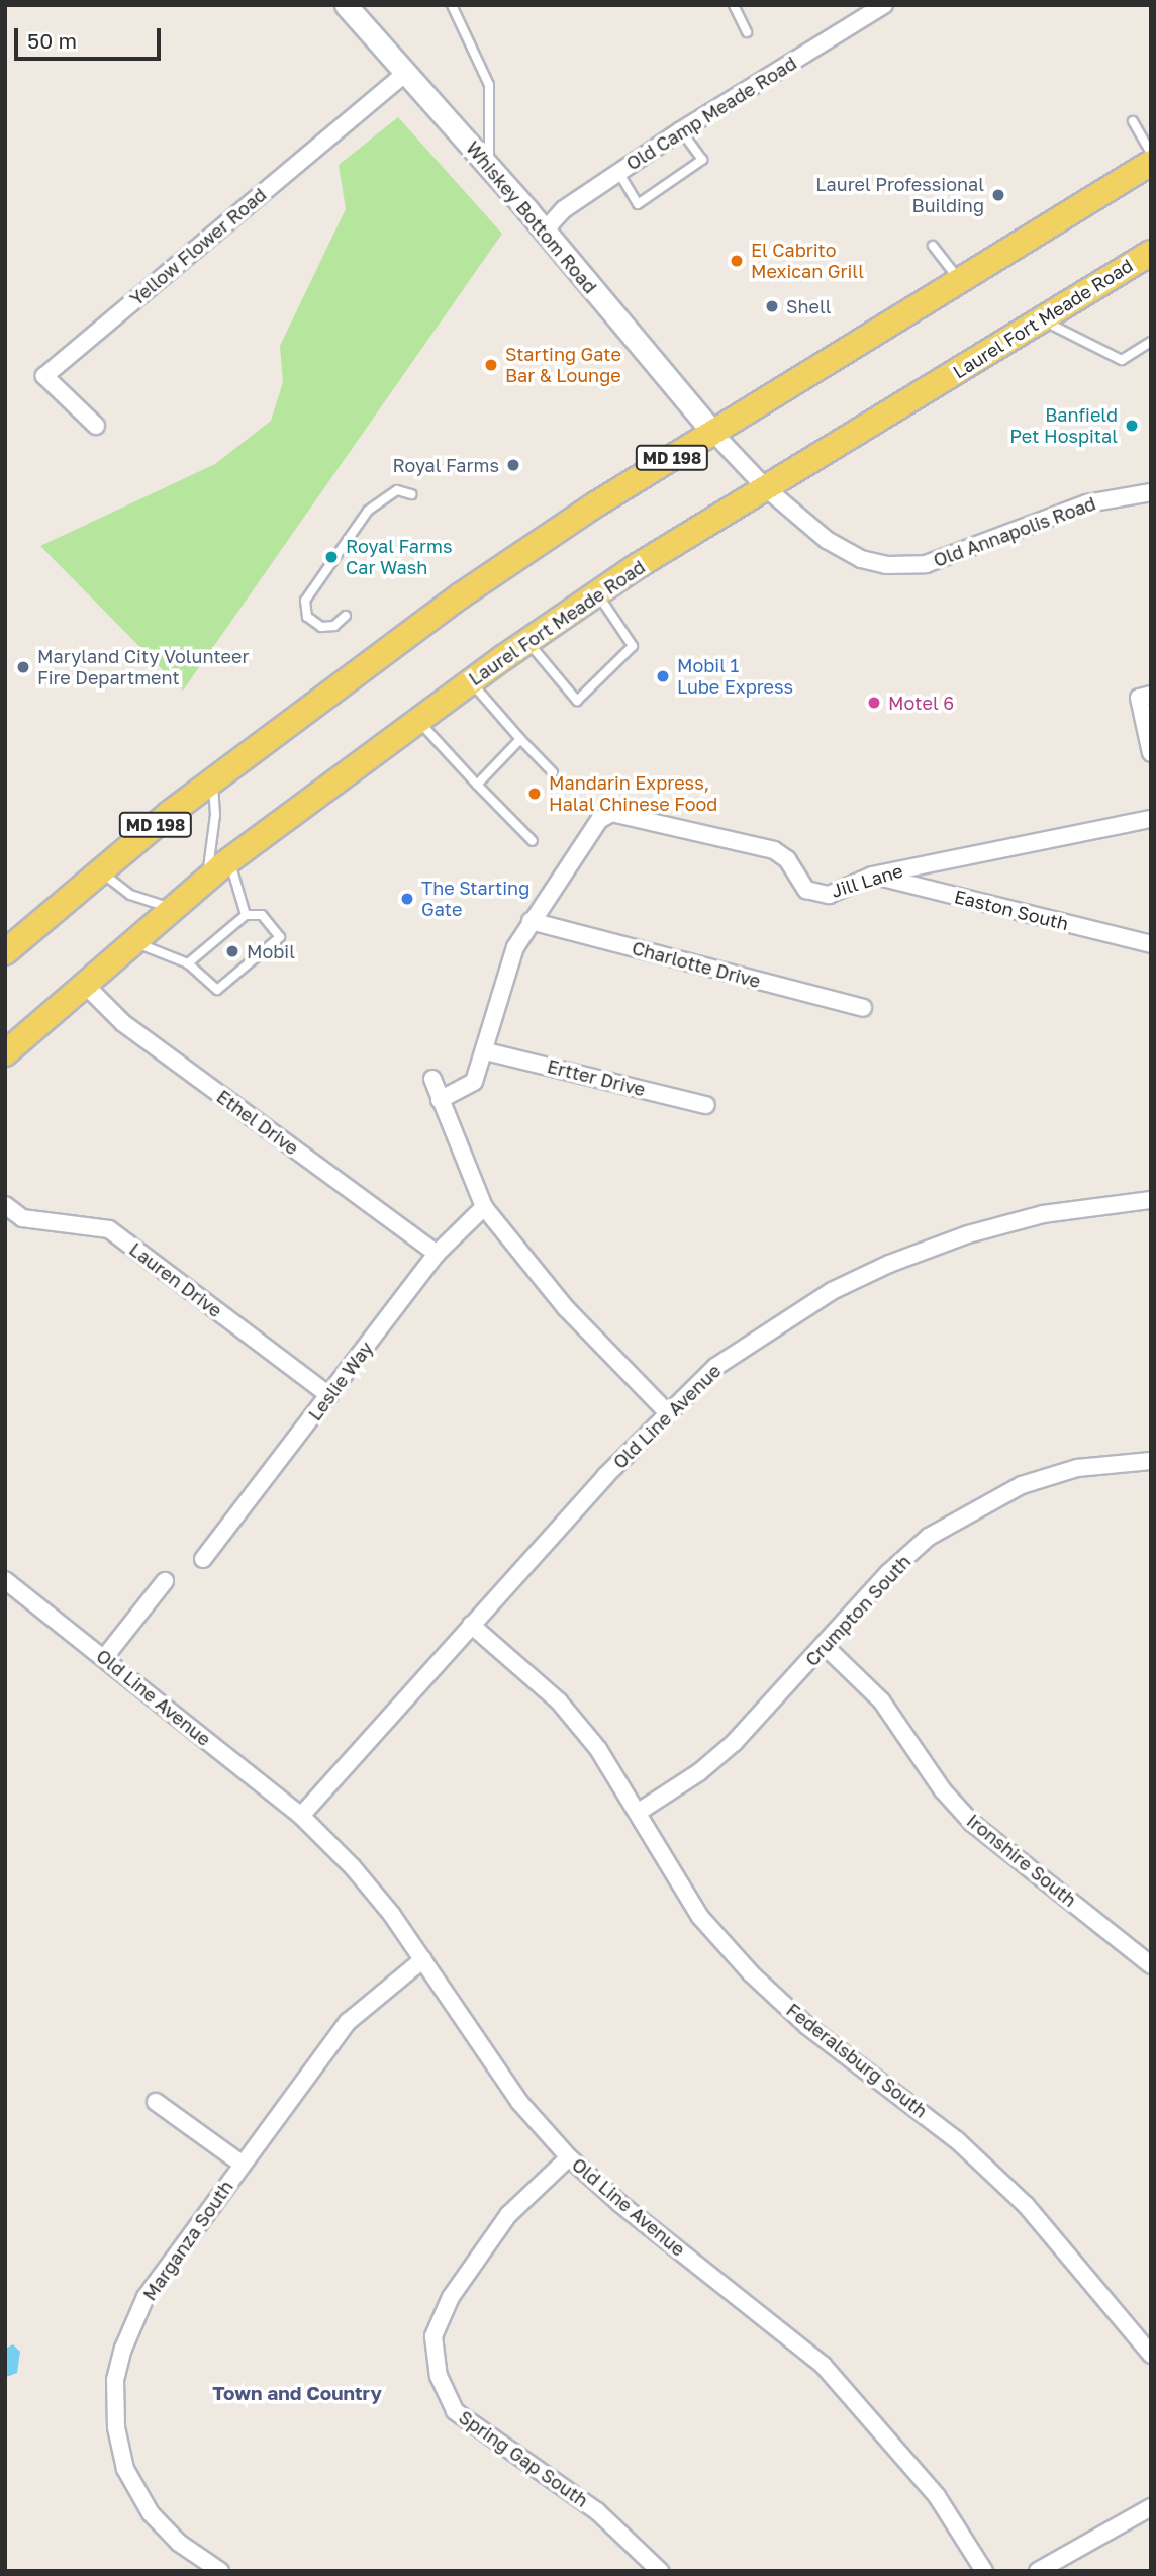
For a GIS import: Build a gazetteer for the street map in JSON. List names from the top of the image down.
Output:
{
  "streets": {
    "main road": ["Laurel Fort Meade Road", "MD 198"],
    "street": [
      "Old Camp Meade Road",
      "Whiskey Bottom Road",
      "Yellow Flower Road",
      "Old Annapolis Road",
      "Jill Lane",
      "Easton South",
      "Charlotte Drive",
      "Ertter Drive",
      "Ethel Drive",
      "Lauren Drive",
      "Leslie Way",
      "Old Line Avenue",
      "Crumpton South",
      "Ironshire South",
      "Federalsburg South",
      "Marganza South",
      "Spring Gap South"
    ]
  },
  "crossings": [
    ["Old Camp Meade Road", "Whiskey Bottom Road"],
    ["Whiskey Bottom Road", "Yellow Flower Road"],
    ["Whiskey Bottom Road", "MD 198"],
    ["Whiskey Bottom Road", "Old Annapolis Road"],
    ["Laurel Fort Meade Road", "Old Annapolis Road"],
    ["Laurel Fort Meade Road", "Ethel Drive"],
    ["MD 198", "Old Annapolis Road"],
    ["Jill Lane", "Easton South"],
    ["Jill Lane", "Charlotte Drive"],
    ["Jill Lane", "Ertter Drive"],
    ["Ethel Drive", "Leslie Way"],
    ["Lauren Drive", "Leslie Way"],
    ["Old Line Avenue", "Federalsburg South"],
    ["Old Line Avenue", "Marganza South"],
    ["Old Line Avenue", "Spring Gap South"],
    ["Crumpton South", "Ironshire South"],
    ["Crumpton South", "Federalsburg South"]
  ],
  "districts": ["Town and Country"],
  "places": [
    "Laurel Professional Building",
    "El Cabrito Mexican Grill",
    "Shell",
    "Starting Gate Bar & Lounge",
    "Banfield Pet Hospital",
    "Royal Farms",
    "Royal Farms Car Wash",
    "Maryland City Volunteer Fire Department",
    "Mobil 1 Lube Express",
    "Motel 6",
    "Mandarin Express, Halal Chinese Food",
    "The Starting Gate",
    "Mobil"
  ],
  "scale_bar": "50 m"
}
